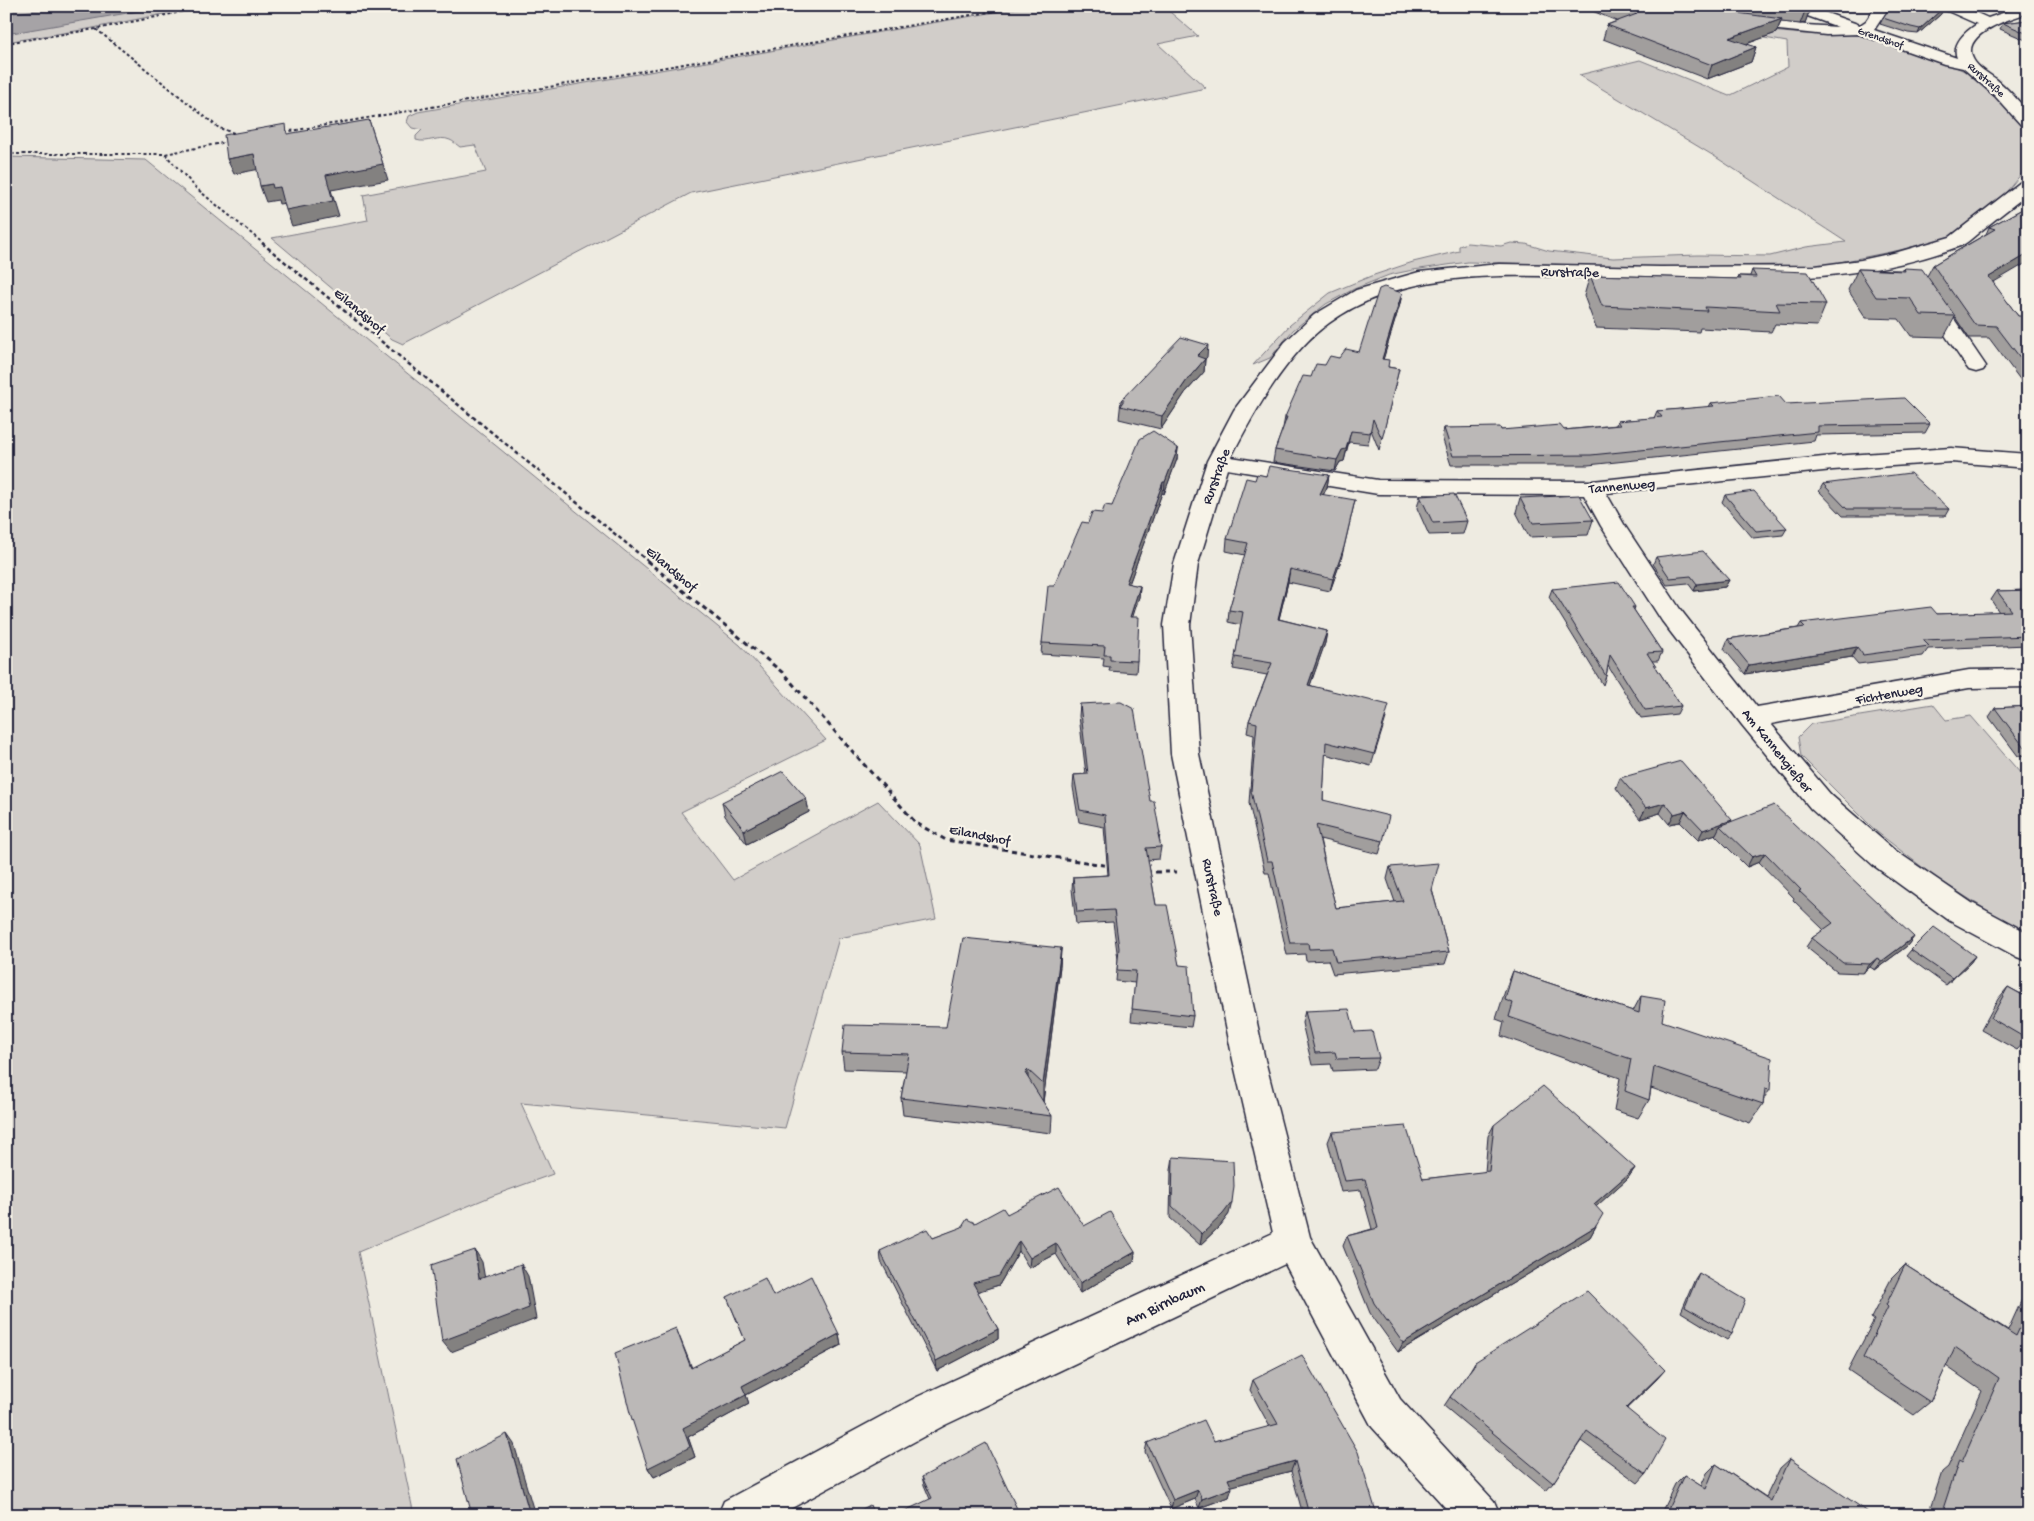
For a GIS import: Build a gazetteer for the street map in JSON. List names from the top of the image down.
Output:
{
  "streets": {
    "street": [
      "Grendshof",
      "Rurstraße",
      "Tannenweg",
      "Fichtenweg",
      "Am Kannengießer",
      "Am Birnbaum"
    ],
    "path": ["Eilandshof"]
  },
  "crossings": [
    ["Grendshof", "Rurstraße"],
    ["Rurstraße", "Tannenweg"],
    ["Rurstraße", "Am Birnbaum"],
    ["Tannenweg", "Am Kannengießer"],
    ["Fichtenweg", "Am Kannengießer"]
  ]
}
